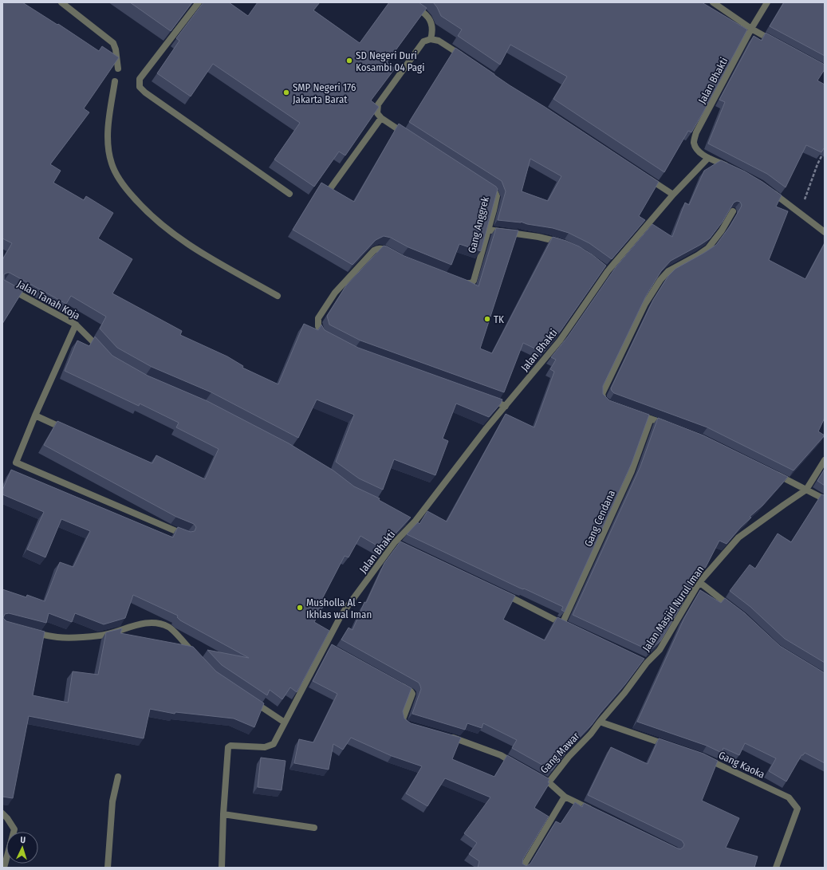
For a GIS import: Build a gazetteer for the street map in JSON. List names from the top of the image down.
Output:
{
  "streets": {
    "street": [
      "Jalan Bhakti",
      "Gang Anggrek",
      "Jalan Tanah Koja",
      "Gang Cendana",
      "Jalan Masjid Nurul Iman",
      "Gang Mawar",
      "Gang Kaoka"
    ]
  },
  "crossings": [
    ["Jalan Masjid Nurul Iman", "Gang Mawar"]
  ],
  "places": [
    "SD Negeri Duri Kosambi 04 Pagi",
    "SMP Negeri 176 Jakarta Barat",
    "TK",
    "Musholla Al - Ikhlas wal Iman"
  ],
  "north": "top"
}
